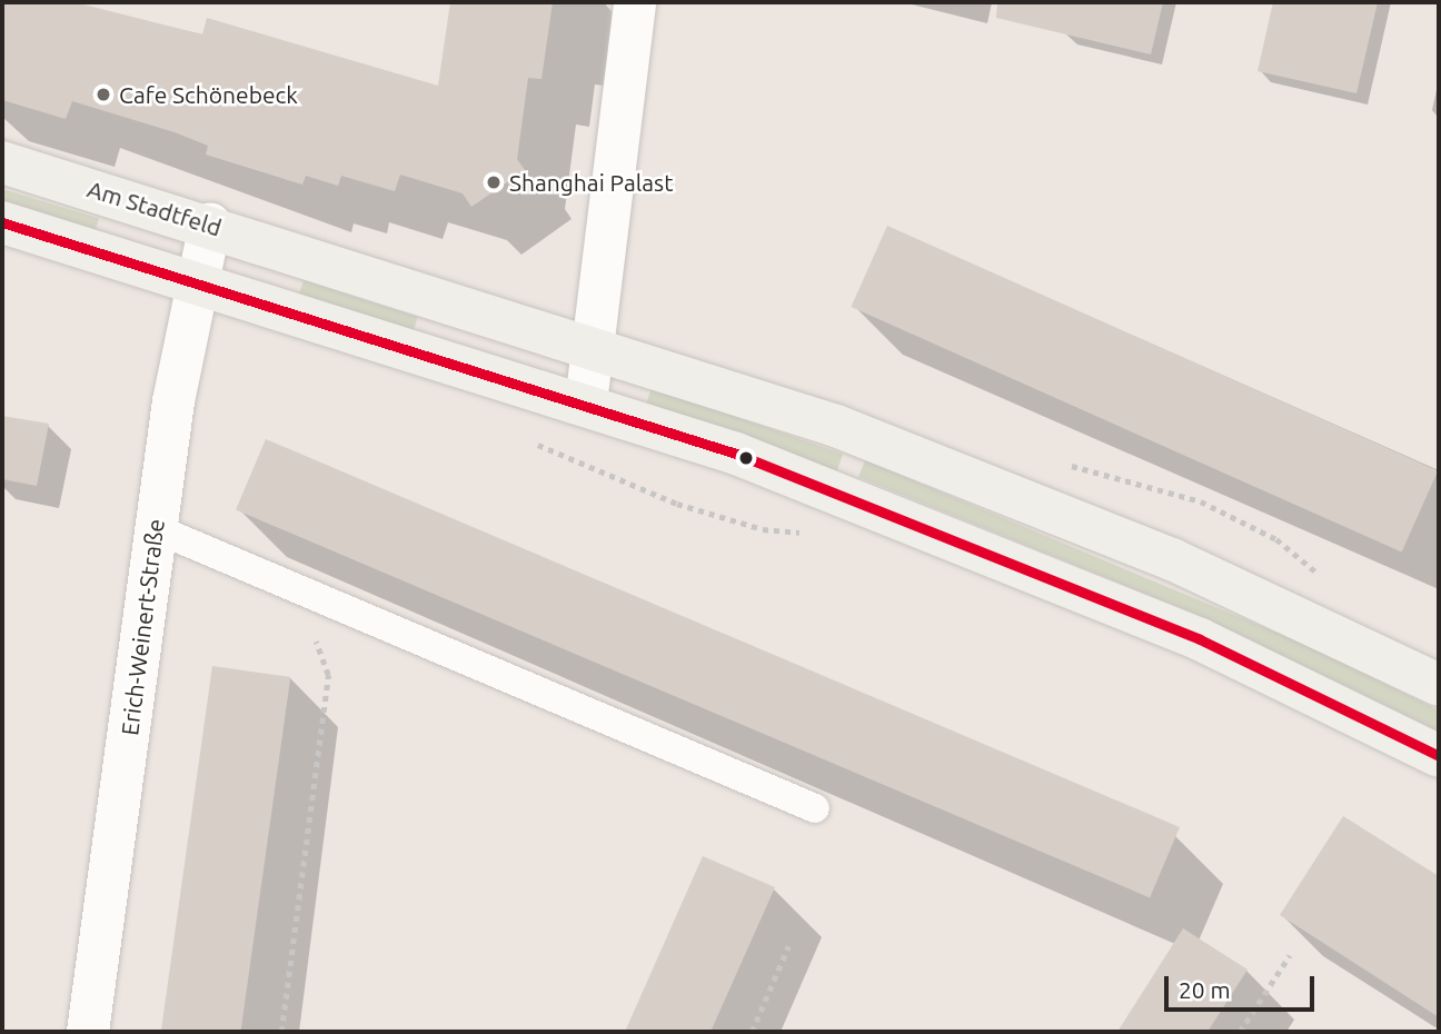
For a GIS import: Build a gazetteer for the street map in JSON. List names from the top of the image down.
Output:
{
  "streets": {
    "street": ["Am Stadtfeld", "Erich-Weinert-Straße"]
  },
  "crossings": [
    ["Am Stadtfeld", "Erich-Weinert-Straße"]
  ],
  "places": ["Cafe Schönebeck", "Shanghai Palast"],
  "scale_bar": "20 m"
}
